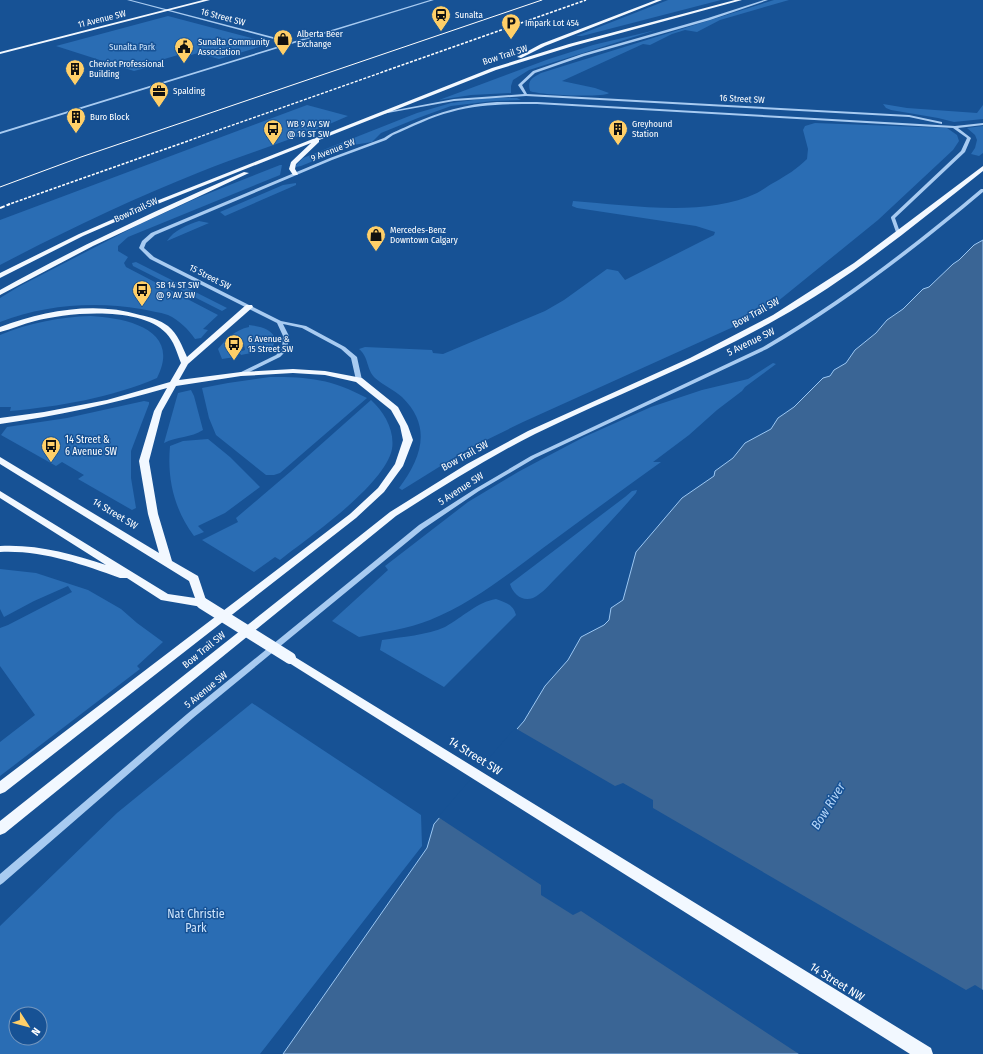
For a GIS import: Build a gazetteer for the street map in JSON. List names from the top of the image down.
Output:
{
  "streets": {
    "main road": [
      "11 Avenue SW",
      "Bow Trail SW",
      "14 Street SW",
      "14 Street NW"
    ],
    "street": [
      "16 Street SW",
      "9 Avenue SW",
      "15 Street SW",
      "5 Avenue SW"
    ]
  },
  "crossings": [
    ["16 Street SW", "11 Avenue SW"],
    ["16 Street SW", "Bow Trail SW"],
    ["16 Street SW", "9 Avenue SW"],
    ["9 Avenue SW", "15 Street SW"],
    ["14 Street SW", "14 Street NW"]
  ],
  "water": ["Bow River"],
  "parks": ["Sunalta Park", "Nat Christie Park"],
  "places": {
    "station": ["Sunalta"],
    "parking": ["Impark Lot 454"],
    "shop": ["Alberta Beer Exchange", "Mercedes-Benz Downtown Calgary"],
    "public building": ["Sunalta Community Association"],
    "building": ["Cheviot Professional Building", "Buro Block", "Greyhound Station"],
    "office": ["Spalding"],
    "bus stop": [
      "WB 9 AV SW @ 16 ST SW",
      "SB 14 ST SW @ 9 AV SW",
      "6 Avenue & 15 Street SW",
      "14 Street & 6 Avenue SW"
    ]
  },
  "north": "bottom right"
}
